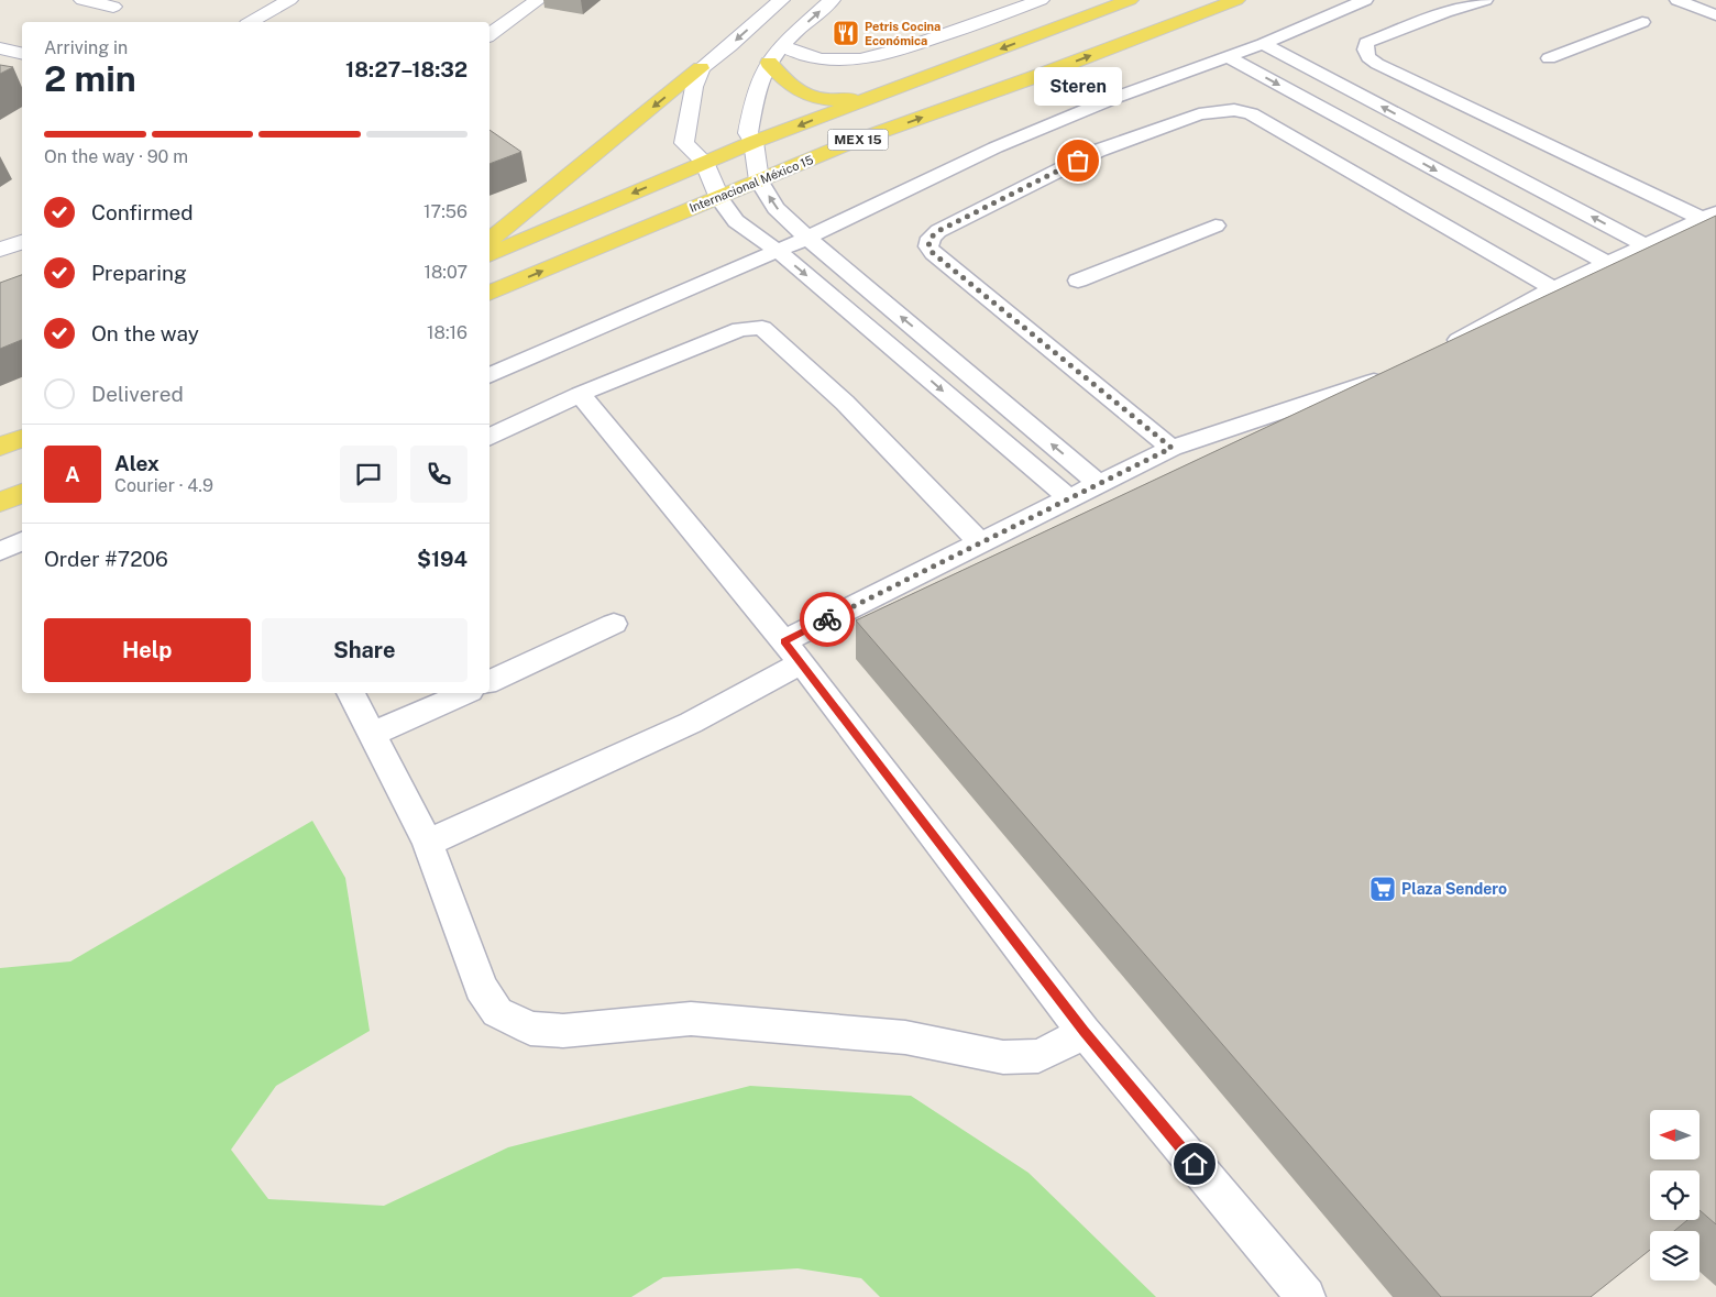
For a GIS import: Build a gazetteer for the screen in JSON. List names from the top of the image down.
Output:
{
  "streets": {
    "main road": ["MEX 15", "Internacional México 15"]
  },
  "places": {
    "restaurant": ["Petris Cocina Económica"],
    "other": ["Steren"],
    "supermarket": ["Plaza Sendero"]
  },
  "north": "left",
  "page": {
    "heading": ["2 min", "Arriving in", "18:27–18:32"],
    "panel": [
      "Alex",
      "Courier · 4.9",
      "Order #7206",
      "$194"
    ],
    "bubble": "Steren",
    "bar": "On the way · 90 m",
    "list": [
      ["Confirmed", "17:56"],
      ["Preparing", "18:07"],
      ["On the way", "18:16"],
      "Delivered"
    ],
    "round": "A",
    "buttons": ["Help", "Share"]
  }
}
